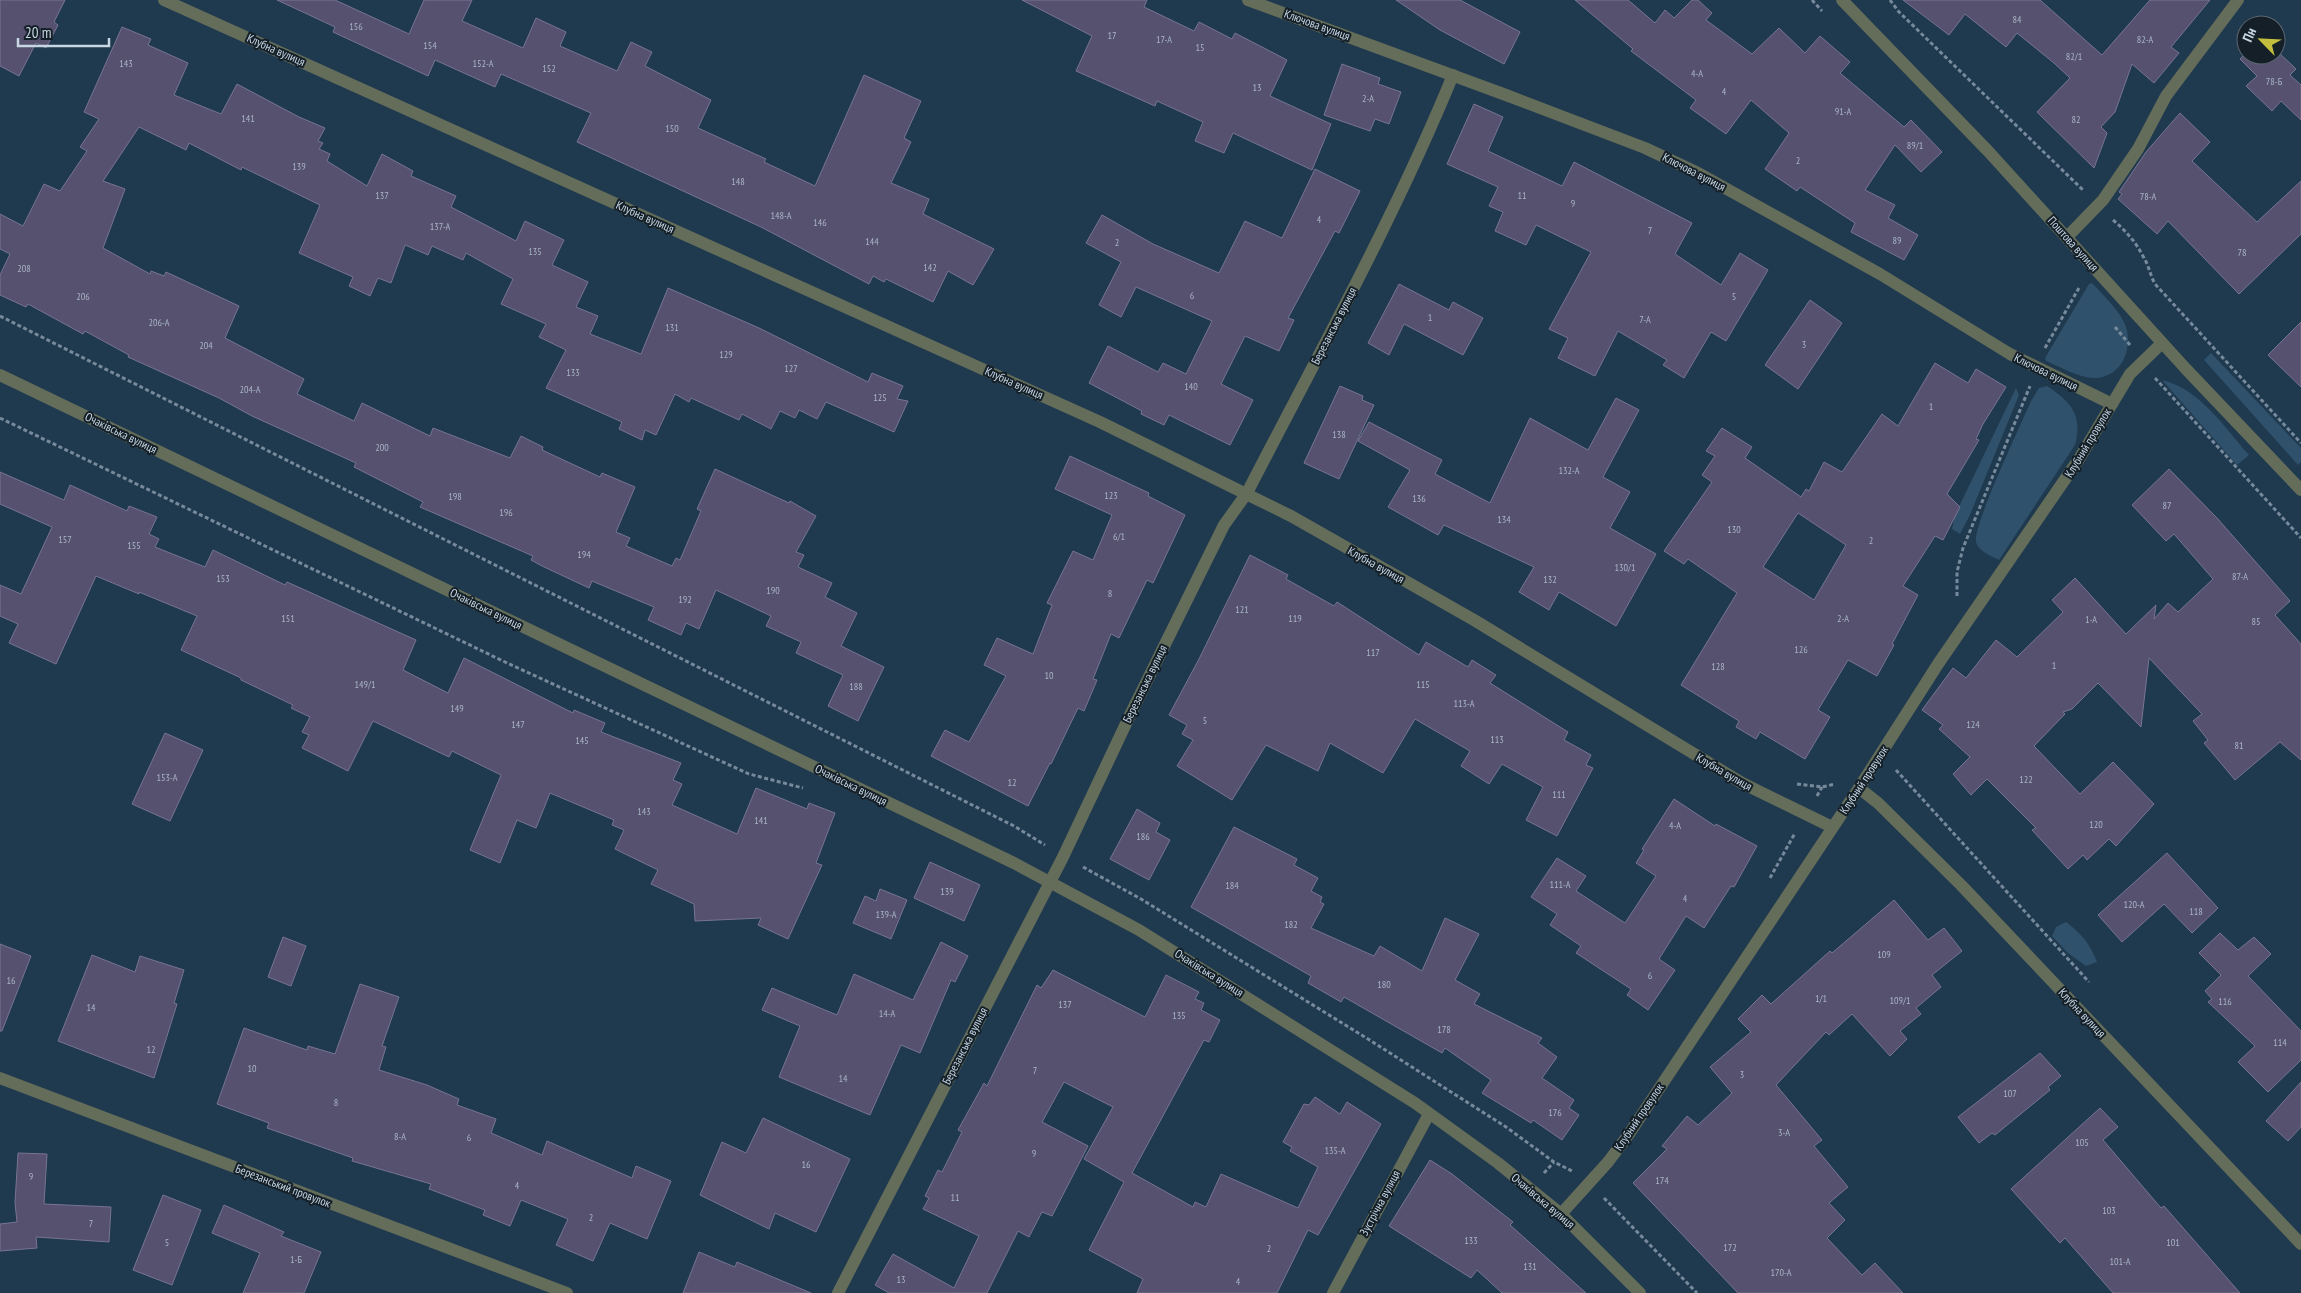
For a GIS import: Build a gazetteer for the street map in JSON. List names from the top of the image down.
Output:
{
  "streets": {
    "street": [
      "Ключова вулиця",
      "Клубна вулиця",
      "Поштова вулиця",
      "Березанська вулиця",
      "Очаківська вулиця",
      "Клубний провулок",
      "Березанський провулок",
      "Зустрічна вулиця"
    ]
  },
  "crossings": [
    ["Ключова вулиця", "Березанська вулиця"],
    ["Ключова вулиця", "Клубний провулок"],
    ["Клубна вулиця", "Березанська вулиця"],
    ["Клубна вулиця", "Клубний провулок"],
    ["Поштова вулиця", "Клубний провулок"],
    ["Березанська вулиця", "Очаківська вулиця"],
    ["Очаківська вулиця", "Клубний провулок"],
    ["Очаківська вулиця", "Зустрічна вулиця"]
  ],
  "house_numbers": [
    "84",
    "156",
    "17",
    "17-А",
    "82-А",
    "154",
    "15",
    "82/1",
    "143",
    "152-А",
    "152",
    "4-А",
    "78-Б",
    "13",
    "4",
    "2-А",
    "91-А",
    "141",
    "82",
    "150",
    "89/1",
    "2",
    "139",
    "148",
    "137",
    "11",
    "78-А",
    "9",
    "148-А",
    "4",
    "146",
    "137-А",
    "7",
    "89",
    "144",
    "2",
    "135",
    "78",
    "142",
    "208",
    "6",
    "206",
    "5",
    "1",
    "7-А",
    "206-А",
    "131",
    "3",
    "204",
    "129",
    "127",
    "133",
    "140",
    "204-А",
    "125",
    "1",
    "138",
    "200",
    "132-А",
    "123",
    "198",
    "136",
    "87",
    "196",
    "134",
    "130",
    "6/1",
    "157",
    "2",
    "155",
    "194",
    "130/1",
    "87-А",
    "153",
    "132",
    "190",
    "8",
    "192",
    "121",
    "151",
    "119",
    "2-А",
    "1-А",
    "85",
    "126",
    "117",
    "1",
    "128",
    "10",
    "149/1",
    "115",
    "188",
    "113-А",
    "149",
    "5",
    "147",
    "124",
    "113",
    "145",
    "81",
    "153-А",
    "122",
    "12",
    "111",
    "143",
    "141",
    "120",
    "4-А",
    "186",
    "111-А",
    "184",
    "139",
    "4",
    "120-А",
    "118",
    "139-А",
    "182",
    "109",
    "6",
    "16",
    "180",
    "1/1",
    "109/1",
    "116",
    "137",
    "14",
    "14-А",
    "135",
    "178",
    "114",
    "12",
    "10",
    "7",
    "3",
    "14",
    "107",
    "8",
    "176",
    "3-А",
    "8-А",
    "6",
    "105",
    "135-А",
    "9",
    "16",
    "9",
    "174",
    "4",
    "11",
    "103",
    "2",
    "7",
    "133",
    "5",
    "101",
    "172",
    "2",
    "1-Б",
    "101-А",
    "131",
    "170-А",
    "13",
    "4"
  ],
  "scale_bar": "20 m",
  "north": "top left"
}
